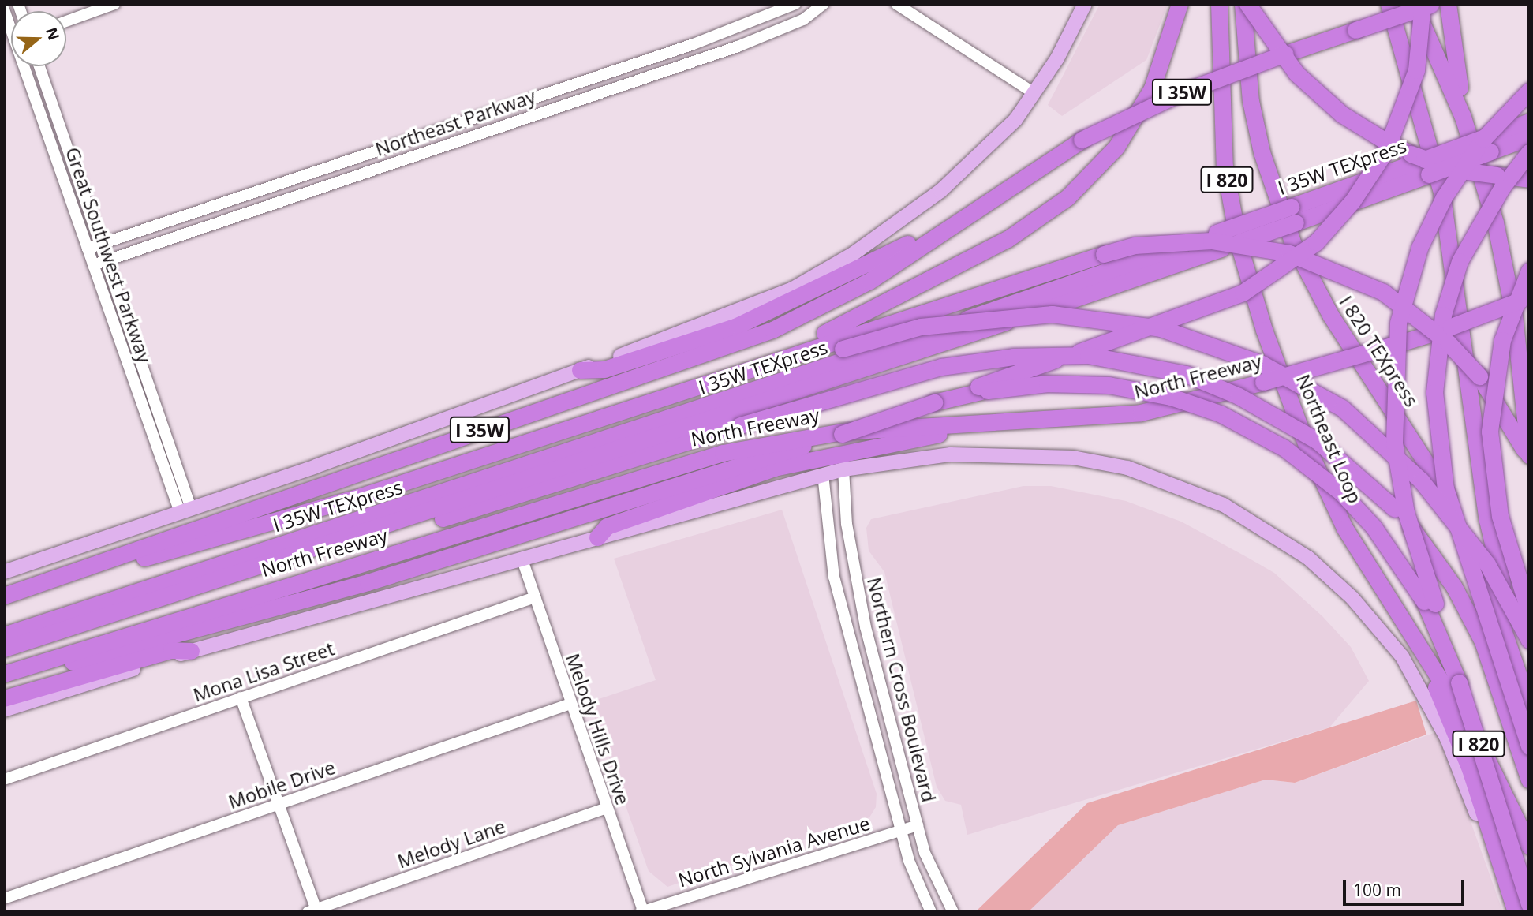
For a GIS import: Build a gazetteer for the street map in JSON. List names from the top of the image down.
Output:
{
  "streets": {
    "highway": [
      "I 35W",
      "I 35W TEXpress",
      "I 820",
      "I 820 TEXpress",
      "North Freeway",
      "Northeast Loop"
    ],
    "street": [
      "Northeast Parkway",
      "Great Southwest Parkway",
      "Mona Lisa Street",
      "Northern Cross Boulevard",
      "Melody Hills Drive",
      "Mobile Drive",
      "Melody Lane",
      "North Sylvania Avenue"
    ]
  },
  "crossings": [
    ["Northeast Parkway", "Great Southwest Parkway"],
    ["Mona Lisa Street", "Melody Hills Drive"],
    ["Northern Cross Boulevard", "North Sylvania Avenue"],
    ["Melody Hills Drive", "Mobile Drive"],
    ["Melody Hills Drive", "Melody Lane"],
    ["Melody Hills Drive", "North Sylvania Avenue"]
  ],
  "scale_bar": "100 m",
  "north": "right"
}
